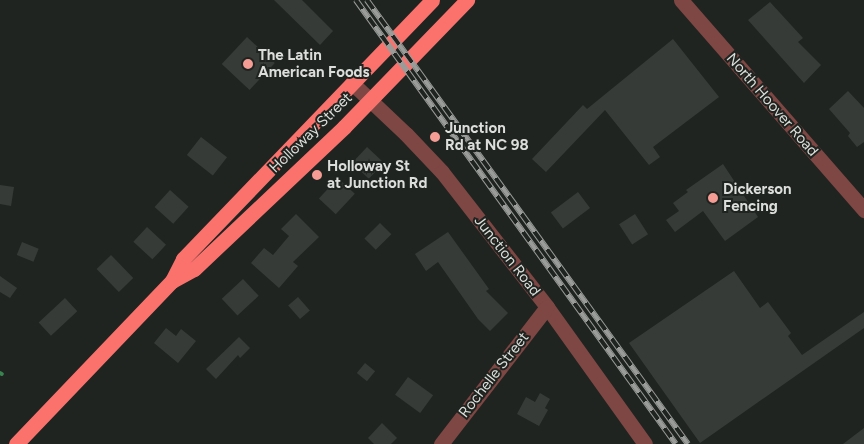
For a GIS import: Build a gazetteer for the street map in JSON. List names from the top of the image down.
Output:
{
  "streets": {
    "highway": ["Holloway Street"],
    "street": ["North Hoover Road", "Junction Road", "Rochelle Street"]
  },
  "crossings": [
    ["Holloway Street", "Junction Road"],
    ["Junction Road", "Rochelle Street"]
  ],
  "places": [
    "The Latin American Foods",
    "Junction Rd at NC 98",
    "Holloway St at Junction Rd",
    "Dickerson Fencing"
  ]
}
